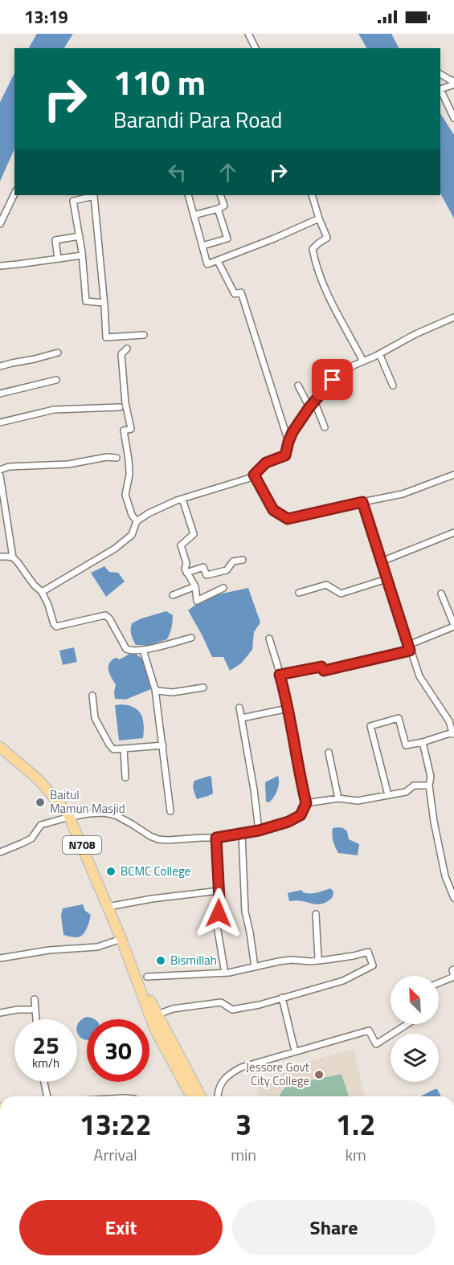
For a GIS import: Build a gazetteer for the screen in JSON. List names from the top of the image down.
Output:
{
  "streets": {
    "highway": ["N708"]
  },
  "places": [
    "Baitul Mamun Masjid",
    "BCMC College",
    "Bismillah",
    "Jessore Govt City College"
  ],
  "north": "top left",
  "page": {
    "status": "13:19",
    "turn": ["110 m", "Barandi Para Road"],
    "speed": "25 km/h",
    "limit": "30",
    "eta": [
      "13:22",
      "Arrival",
      "3",
      "min",
      "1.2",
      "km"
    ],
    "buttons": ["Exit", "Share"]
  }
}
